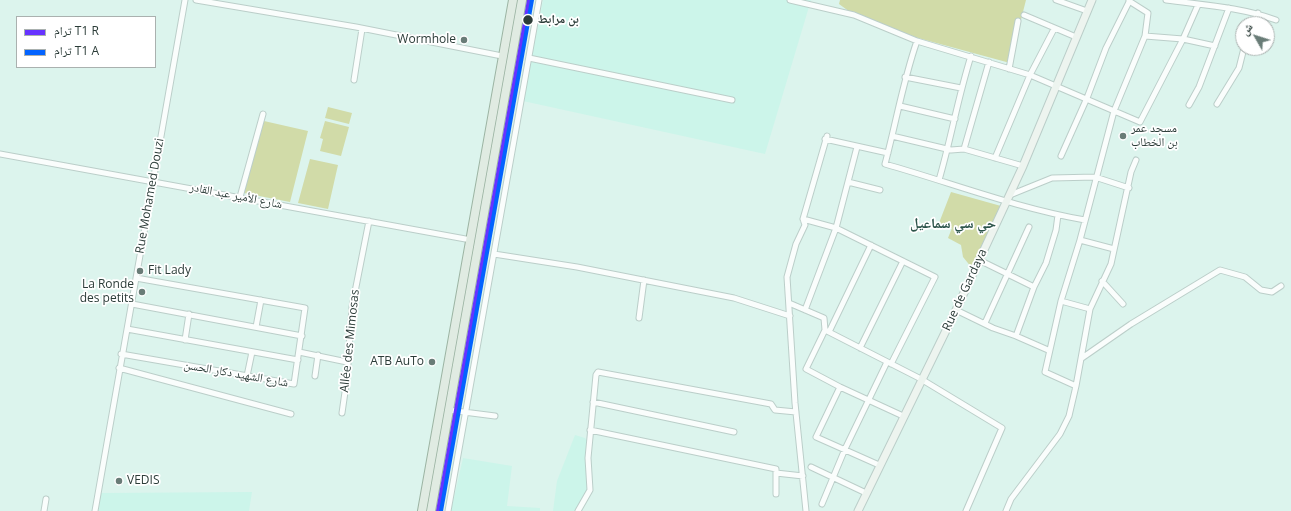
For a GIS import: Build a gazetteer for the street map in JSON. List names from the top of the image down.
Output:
{
  "streets": {
    "street": [
      "Rue Mohamed Douzi",
      "شارع الأمير عبد القادر",
      "Rue de Gardaya",
      "Allée des Mimosas",
      "شارع الشهيد دكار الحسن"
    ]
  },
  "crossings": [
    ["Rue Mohamed Douzi", "شارع الأمير عبد القادر"],
    ["Rue Mohamed Douzi", "شارع الشهيد دكار الحسن"],
    ["شارع الأمير عبد القادر", "Allée des Mimosas"]
  ],
  "districts": ["حي سي سماعيل"],
  "places": [
    "بن مرابط",
    "Wormhole",
    "مسجد عمر بن الخطاب",
    "Fit Lady",
    "La Ronde des petits",
    "ATB AuTo",
    "VEDIS"
  ],
  "legend": ["ترام T1 R", "ترام T1 A"],
  "north": "top left"
}
